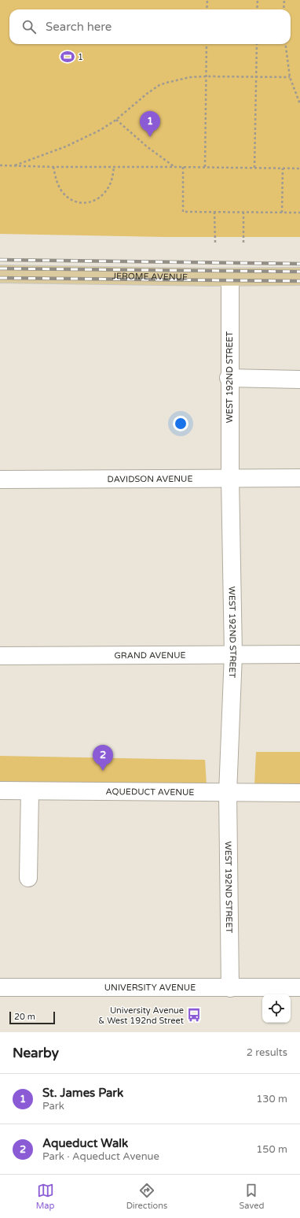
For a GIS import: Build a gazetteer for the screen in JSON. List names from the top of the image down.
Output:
{
  "streets": {
    "main road": ["JEROME AVENUE"],
    "street": [
      "WEST 192ND STREET",
      "DAVIDSON AVENUE",
      "GRAND AVENUE",
      "AQUEDUCT AVENUE",
      "UNIVERSITY AVENUE"
    ]
  },
  "crossings": [
    ["JEROME AVENUE", "WEST 192ND STREET"],
    ["WEST 192ND STREET", "DAVIDSON AVENUE"],
    ["WEST 192ND STREET", "GRAND AVENUE"],
    ["WEST 192ND STREET", "AQUEDUCT AVENUE"],
    ["WEST 192ND STREET", "UNIVERSITY AVENUE"]
  ],
  "places": {
    "sports": ["1"],
    "bus stop": ["University Avenue & West 192nd Street"]
  },
  "scale_bar": "20 m",
  "page": {
    "search": "Search here",
    "pins": ["1", "2"],
    "scale": "20 m",
    "heading": ["Nearby", "2 results"],
    "list": [
      {
        "mark": "1",
        "name": "St. James Park",
        "note": "Park",
        "value": "130 m"
      },
      {
        "mark": "2",
        "name": "Aqueduct Walk",
        "note": "Park · Aqueduct Avenue",
        "value": "150 m"
      }
    ],
    "nav": ["Map", "Directions", "Saved"]
  }
}
